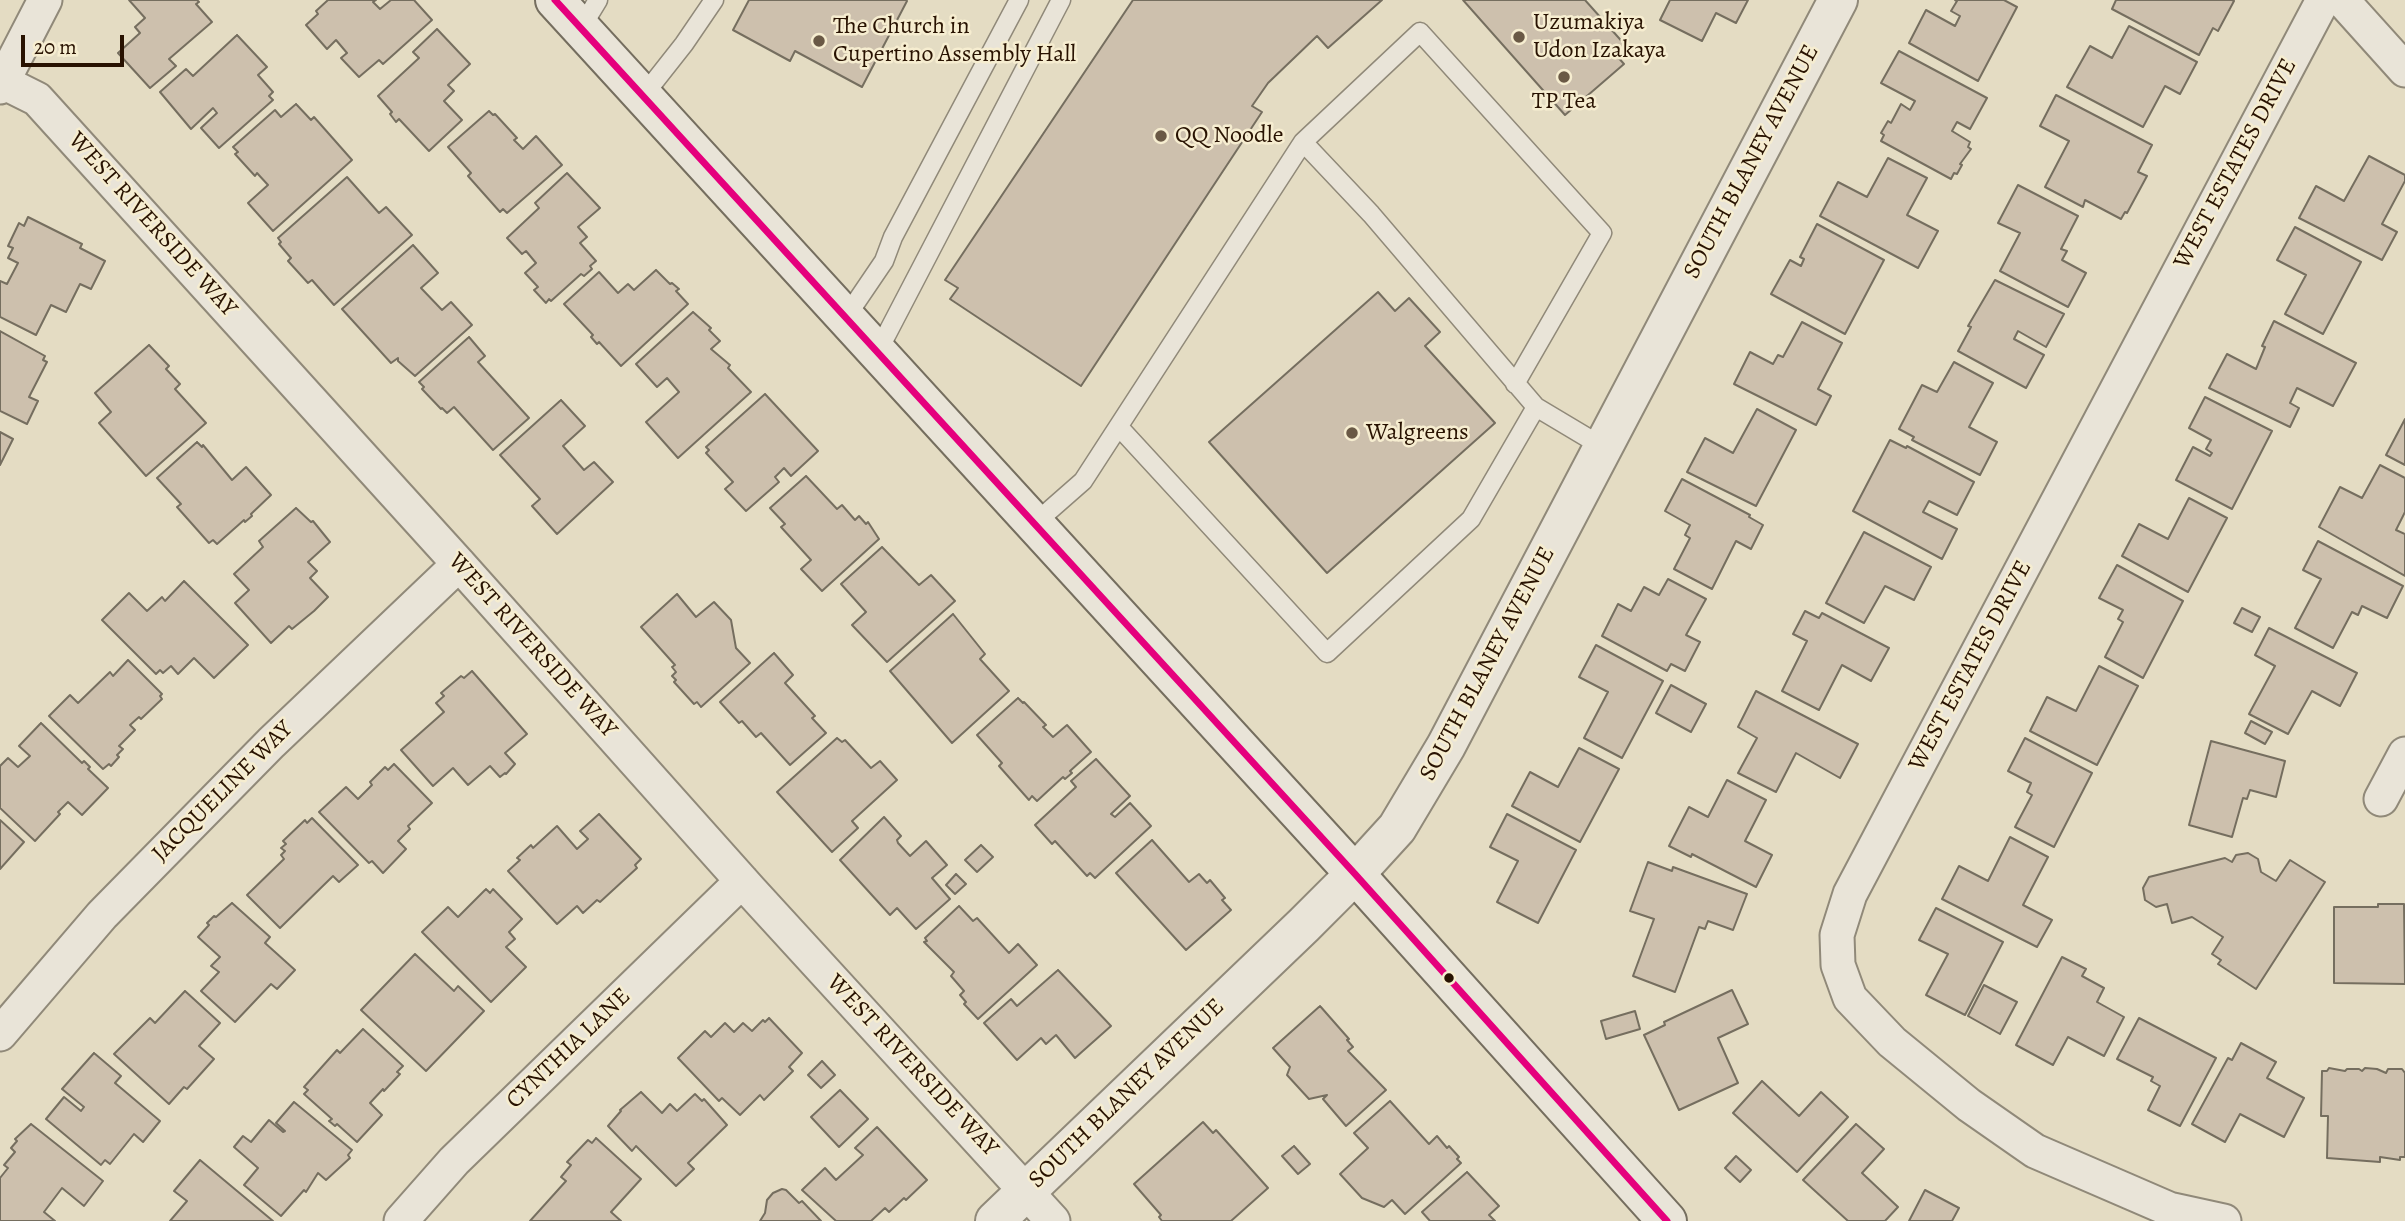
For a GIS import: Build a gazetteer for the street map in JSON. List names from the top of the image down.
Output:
{
  "streets": {
    "main road": ["SOUTH BLANEY AVENUE"],
    "street": [
      "WEST ESTATES DRIVE",
      "WEST RIVERSIDE WAY",
      "JACQUELINE WAY",
      "CYNTHIA LANE"
    ]
  },
  "crossings": [
    ["SOUTH BLANEY AVENUE", "WEST RIVERSIDE WAY"],
    ["WEST RIVERSIDE WAY", "JACQUELINE WAY"],
    ["WEST RIVERSIDE WAY", "CYNTHIA LANE"]
  ],
  "places": [
    "Uzumakiya Udon Izakaya",
    "The Church in Cupertino Assembly Hall",
    "TP Tea",
    "QQ Noodle",
    "Walgreens"
  ],
  "scale_bar": "20 m"
}
